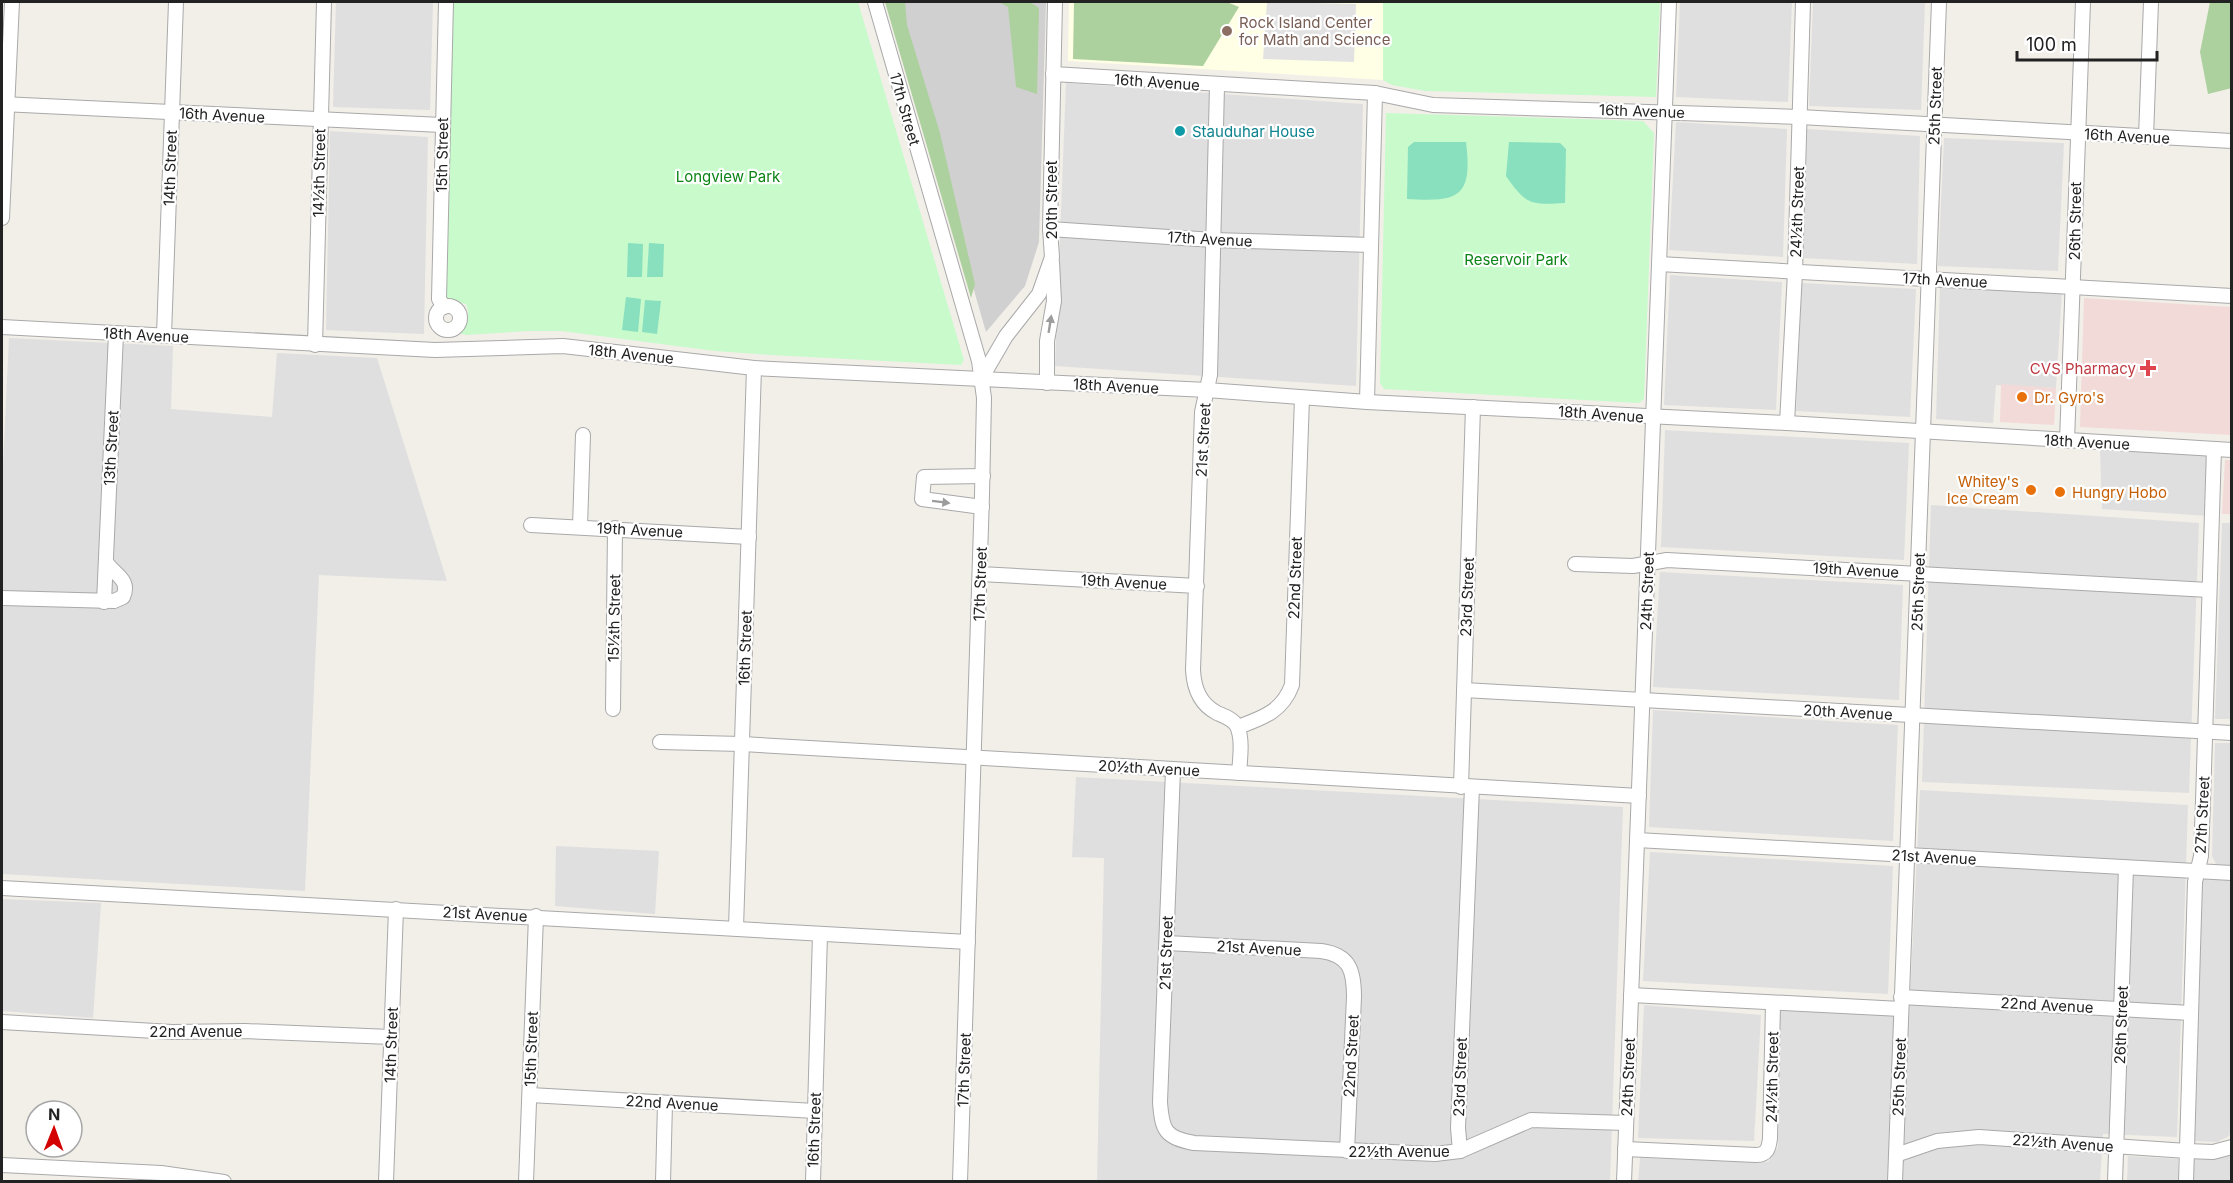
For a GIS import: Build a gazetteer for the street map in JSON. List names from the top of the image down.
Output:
{
  "streets": {
    "street": [
      "16th Avenue",
      "25th Street",
      "17th Street",
      "15th Street",
      "14th Street",
      "14½th Street",
      "20th Street",
      "24½th Street",
      "26th Street",
      "17th Avenue",
      "18th Avenue",
      "21st Street",
      "13th Street",
      "19th Avenue",
      "22nd Street",
      "24th Street",
      "23rd Street",
      "15½th Street",
      "16th Street",
      "20th Avenue",
      "20½th Avenue",
      "27th Street",
      "21st Avenue",
      "22nd Avenue",
      "22½th Avenue"
    ]
  },
  "crossings": [
    ["16th Avenue", "25th Street"],
    ["16th Avenue", "15th Street"],
    ["16th Avenue", "14th Street"],
    ["16th Avenue", "14½th Street"],
    ["16th Avenue", "20th Street"],
    ["16th Avenue", "24½th Street"],
    ["16th Avenue", "26th Street"],
    ["16th Avenue", "21st Street"],
    ["16th Avenue", "24th Street"],
    ["25th Street", "17th Avenue"],
    ["25th Street", "18th Avenue"],
    ["25th Street", "19th Avenue"],
    ["25th Street", "20th Avenue"],
    ["25th Street", "21st Avenue"],
    ["25th Street", "22nd Avenue"],
    ["25th Street", "22½th Avenue"],
    ["17th Street", "20th Street"],
    ["17th Street", "18th Avenue"],
    ["17th Street", "19th Avenue"],
    ["17th Street", "20½th Avenue"],
    ["17th Street", "21st Avenue"],
    ["15th Street", "21st Avenue"],
    ["15th Street", "22nd Avenue"],
    ["14th Street", "18th Avenue"],
    ["14th Street", "21st Avenue"],
    ["14th Street", "22nd Avenue"],
    ["14½th Street", "18th Avenue"],
    ["20th Street", "17th Avenue"],
    ["20th Street", "18th Avenue"],
    ["24½th Street", "17th Avenue"],
    ["24½th Street", "18th Avenue"],
    ["24½th Street", "24th Street"],
    ["24½th Street", "22nd Avenue"],
    ["26th Street", "17th Avenue"],
    ["26th Street", "18th Avenue"],
    ["26th Street", "21st Avenue"],
    ["26th Street", "22nd Avenue"],
    ["26th Street", "22½th Avenue"],
    ["17th Avenue", "21st Street"],
    ["17th Avenue", "24th Street"],
    ["18th Avenue", "21st Street"],
    ["18th Avenue", "13th Street"],
    ["18th Avenue", "22nd Street"],
    ["18th Avenue", "24th Street"],
    ["18th Avenue", "23rd Street"],
    ["18th Avenue", "16th Street"],
    ["18th Avenue", "27th Street"],
    ["21st Street", "19th Avenue"],
    ["21st Street", "22nd Street"],
    ["21st Street", "20½th Avenue"],
    ["21st Street", "21st Avenue"],
    ["21st Street", "22½th Avenue"],
    ["19th Avenue", "24th Street"],
    ["19th Avenue", "15½th Street"],
    ["19th Avenue", "16th Street"],
    ["19th Avenue", "27th Street"],
    ["22nd Street", "21st Avenue"],
    ["22nd Street", "22½th Avenue"],
    ["24th Street", "20th Avenue"],
    ["24th Street", "20½th Avenue"],
    ["24th Street", "21st Avenue"],
    ["24th Street", "22nd Avenue"],
    ["24th Street", "22½th Avenue"],
    ["23rd Street", "20th Avenue"],
    ["23rd Street", "20½th Avenue"],
    ["23rd Street", "22½th Avenue"],
    ["16th Street", "20½th Avenue"],
    ["16th Street", "21st Avenue"],
    ["16th Street", "22nd Avenue"],
    ["20th Avenue", "27th Street"],
    ["27th Street", "21st Avenue"],
    ["27th Street", "22nd Avenue"],
    ["27th Street", "22½th Avenue"]
  ],
  "parks": ["Longview Park", "Reservoir Park"],
  "places": {
    "other": [
      "Rock Island Center for Math and Science",
      "Stauduhar House",
      "Dr. Gyro's",
      "Whitey's Ice Cream",
      "Hungry Hobo"
    ],
    "health": ["CVS Pharmacy"]
  },
  "scale_bar": "100 m",
  "north": "top"
}
